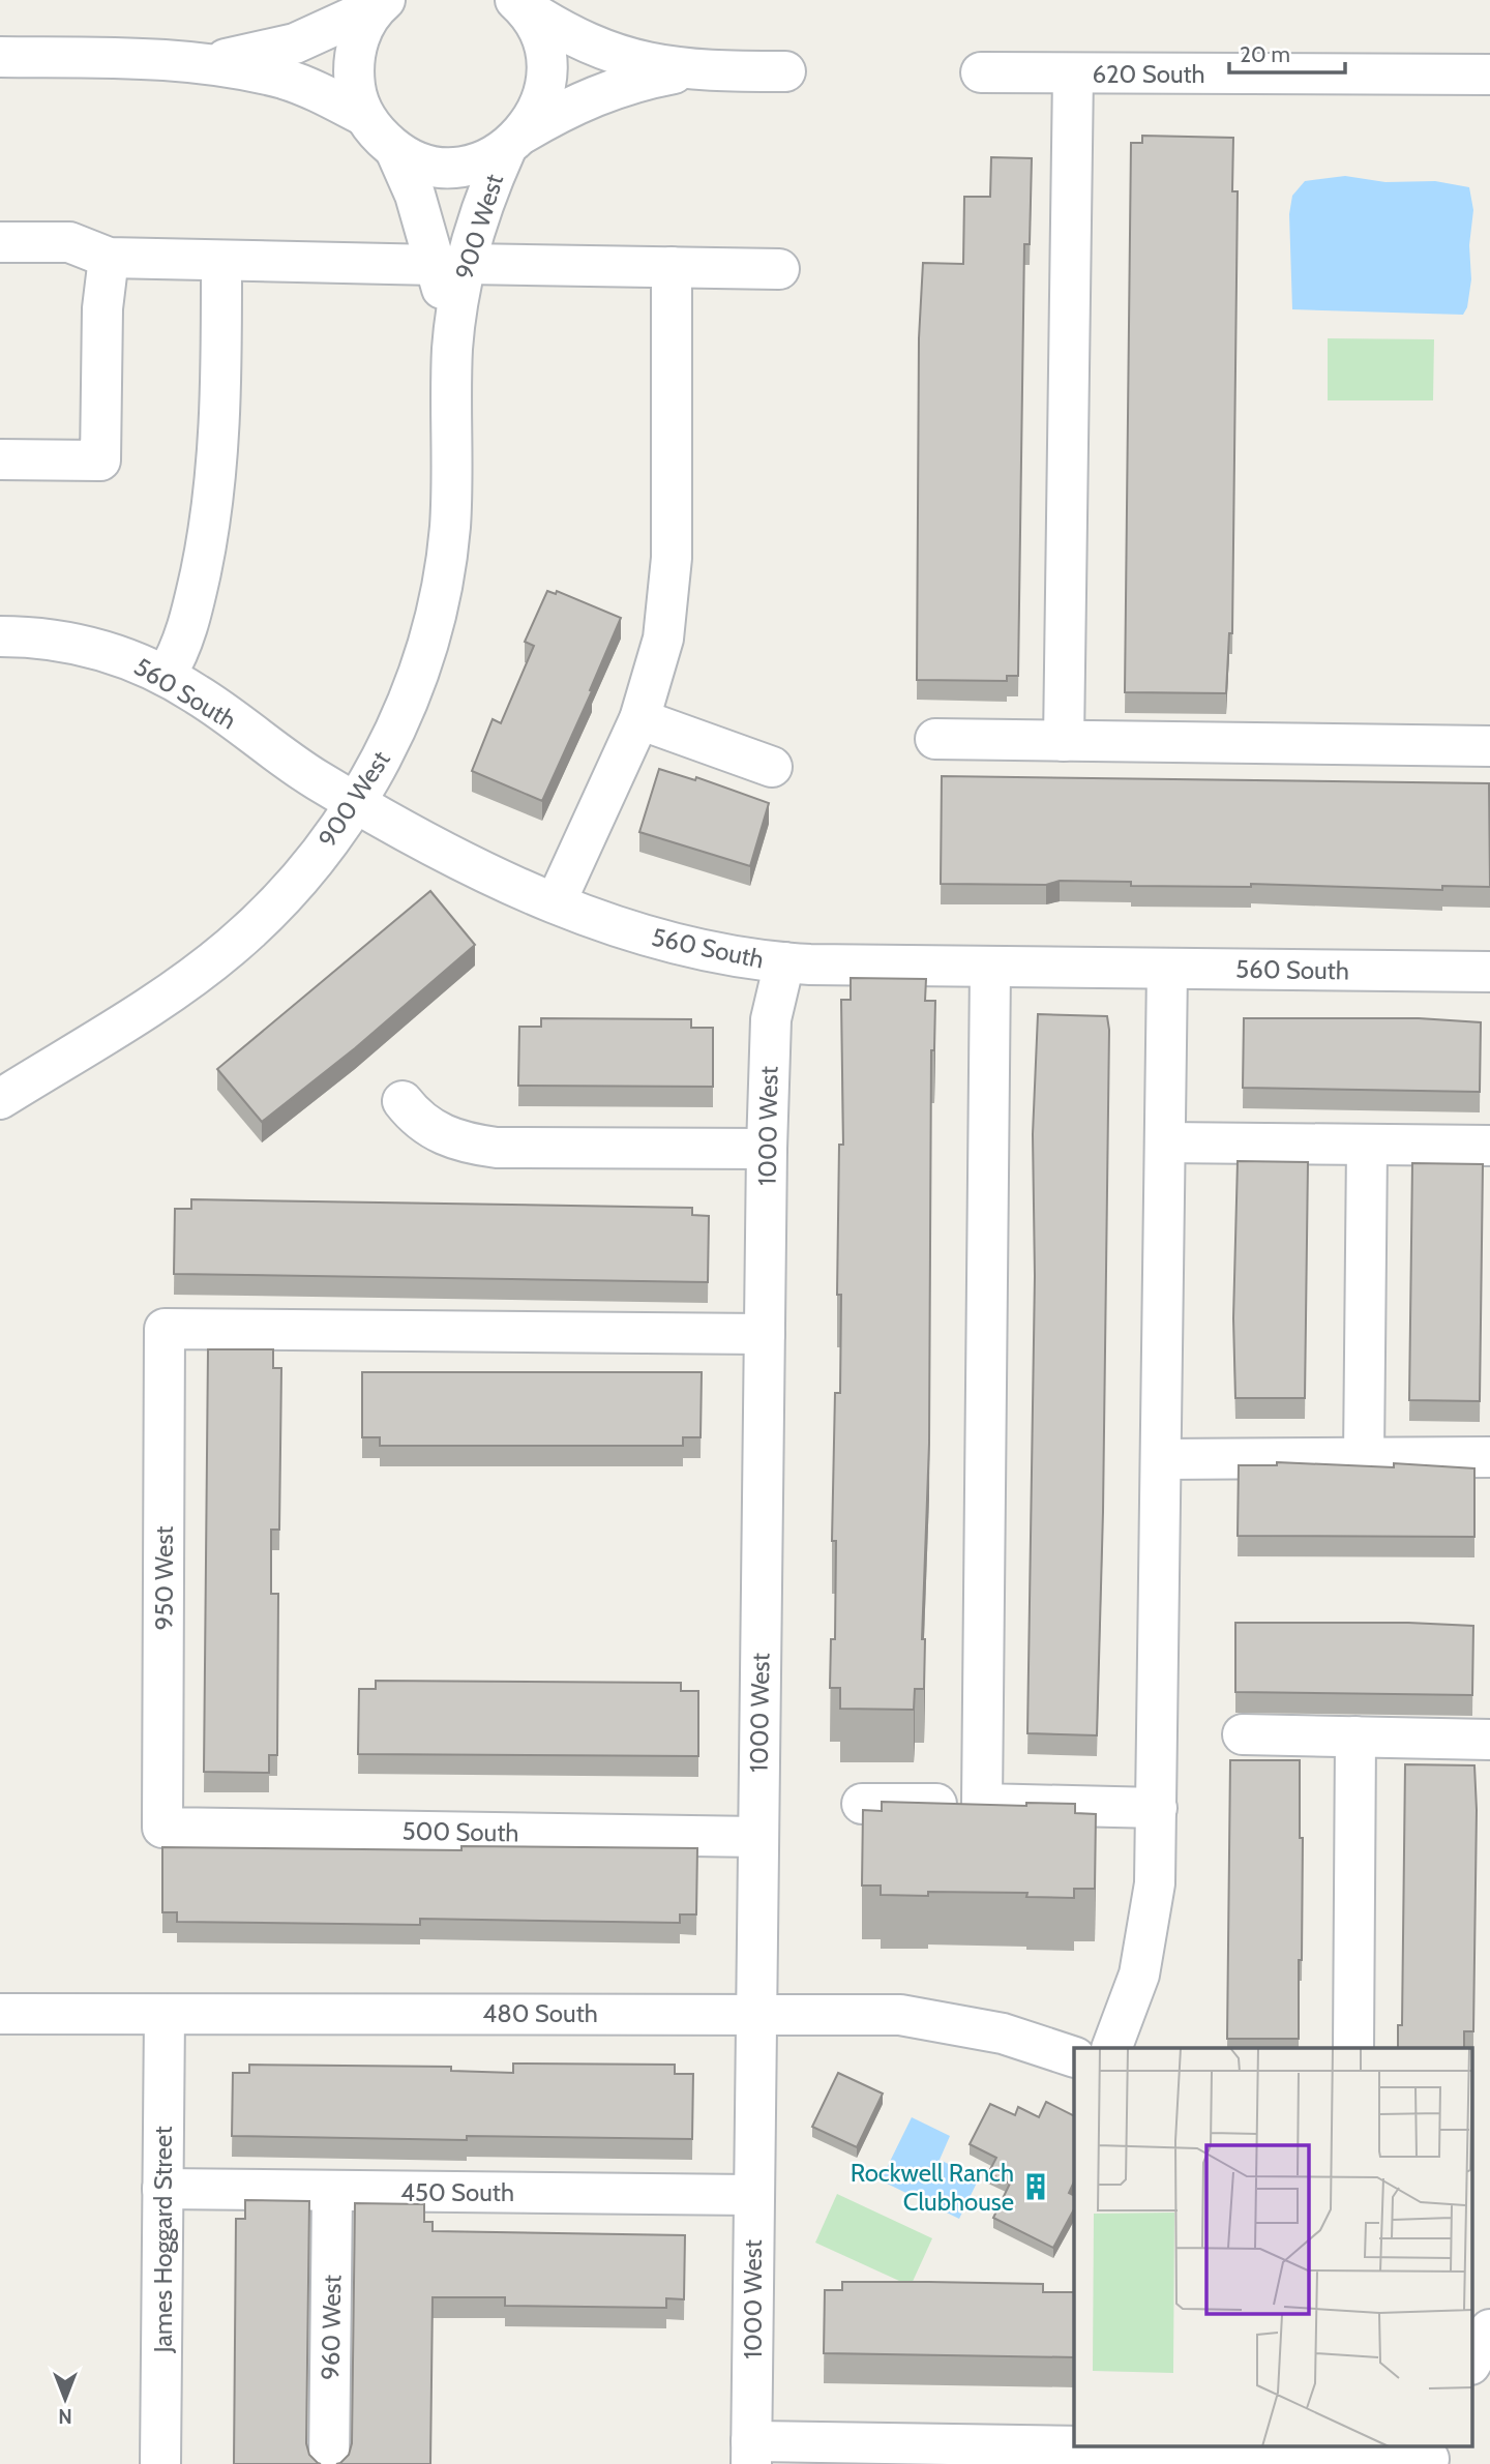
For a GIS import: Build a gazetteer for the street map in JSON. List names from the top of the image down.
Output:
{
  "streets": {
    "street": [
      "620 South",
      "900 West",
      "560 South",
      "1000 West",
      "950 West",
      "500 South",
      "480 South",
      "450 South",
      "James Hoggard Street",
      "960 West"
    ]
  },
  "crossings": [
    ["900 West", "560 South"],
    ["560 South", "1000 West"],
    ["1000 West", "950 West"],
    ["1000 West", "500 South"],
    ["1000 West", "480 South"],
    ["1000 West", "450 South"],
    ["950 West", "500 South"],
    ["480 South", "James Hoggard Street"],
    ["450 South", "James Hoggard Street"],
    ["450 South", "960 West"]
  ],
  "places": {
    "building": ["Rockwell Ranch Clubhouse"]
  },
  "scale_bar": "20 m",
  "north": "bottom"
}
